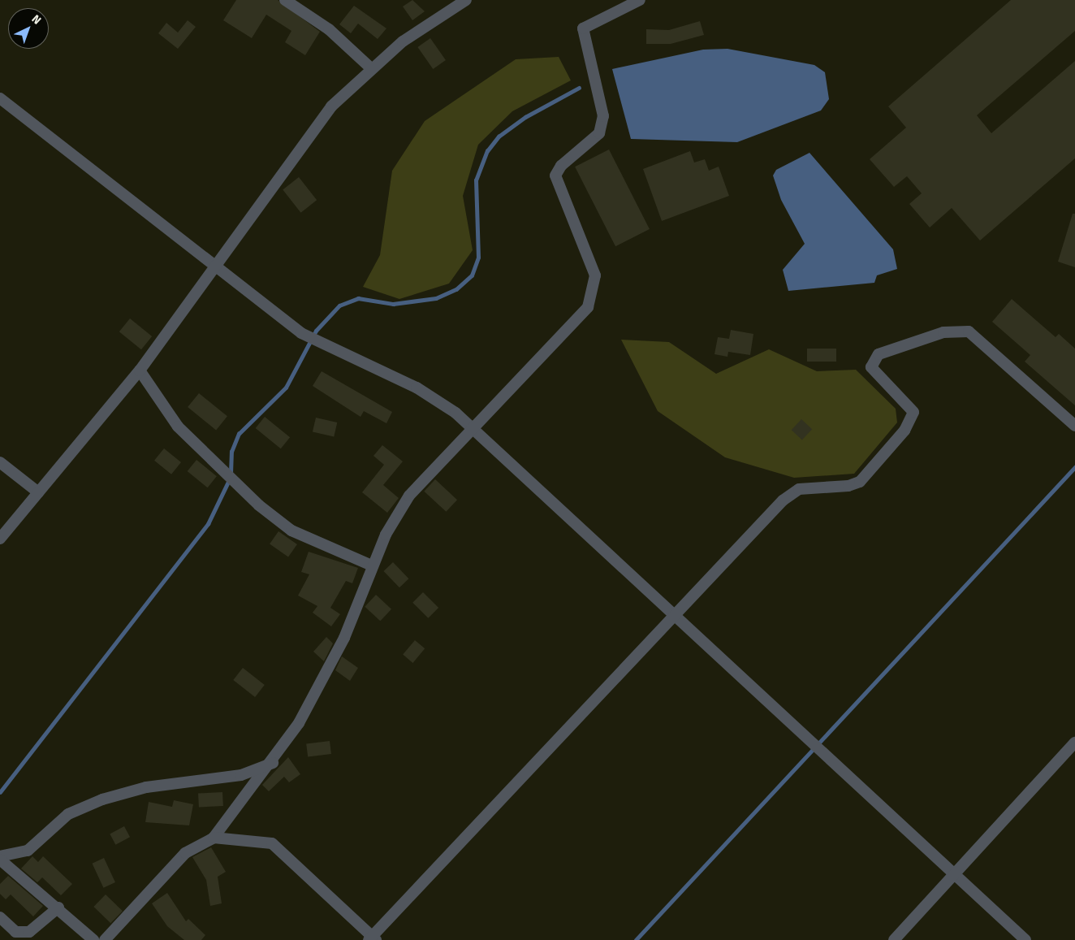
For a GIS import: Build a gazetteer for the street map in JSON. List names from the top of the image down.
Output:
{
  "north": "top right"
}
